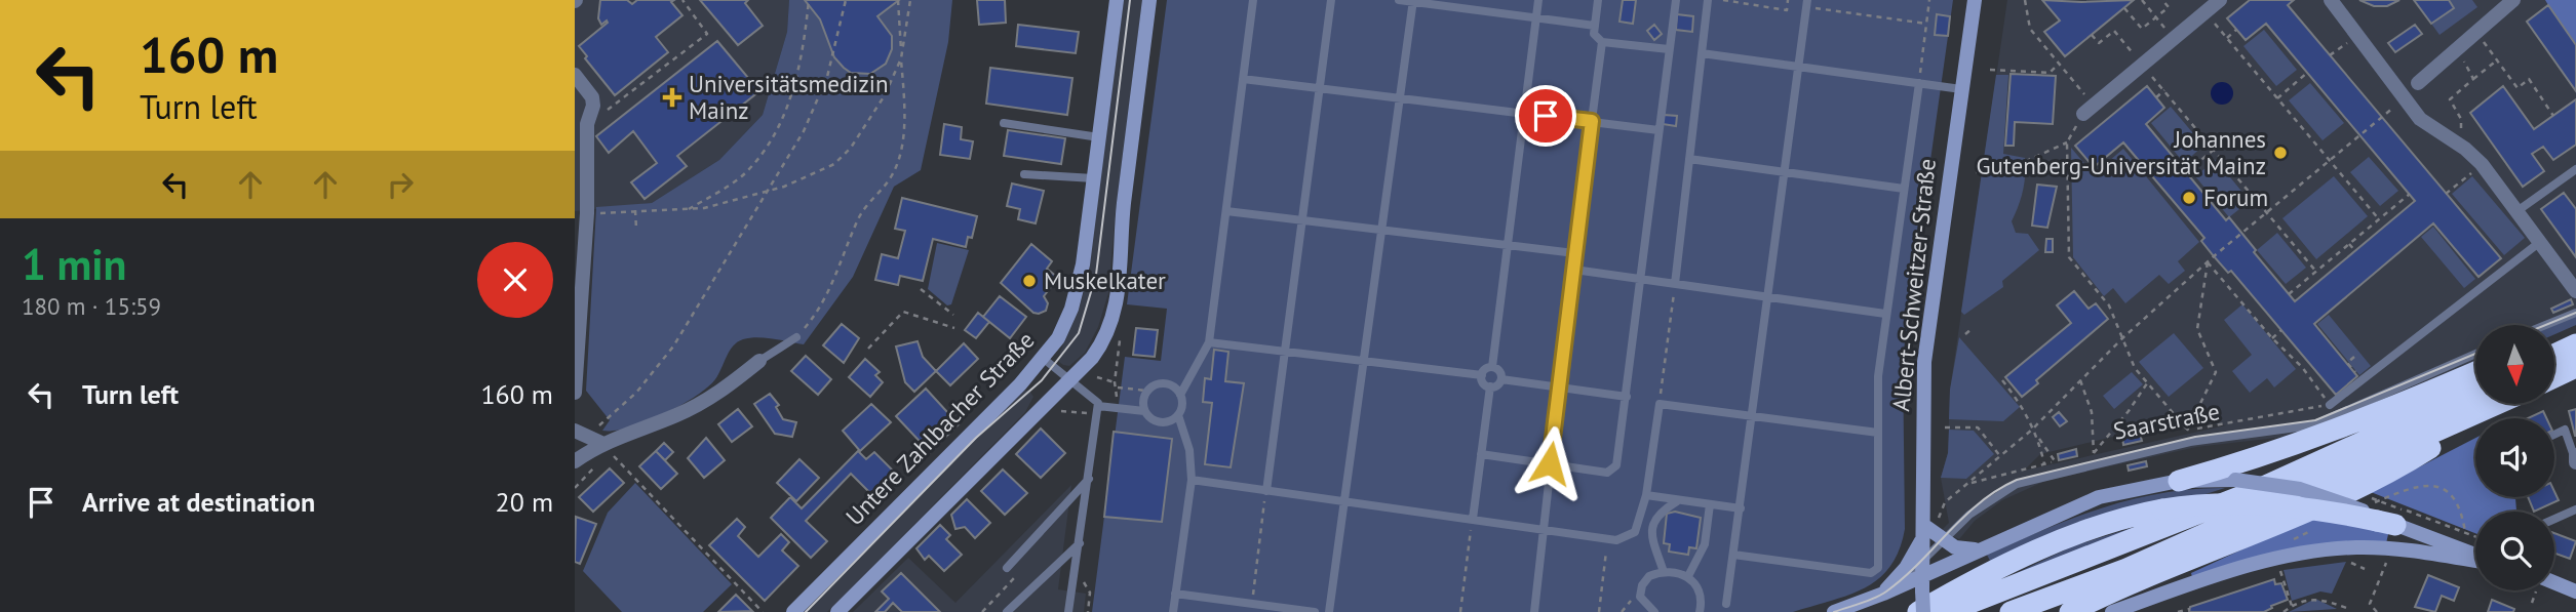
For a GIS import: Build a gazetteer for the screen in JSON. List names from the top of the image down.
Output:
{
  "streets": {
    "street": ["Albert-Schweitzer-Straße", "Saarstraße", "Untere Zahlbacher Straße"]
  },
  "crossings": [
    ["Albert-Schweitzer-Straße", "Saarstraße"]
  ],
  "places": {
    "health": ["Universitätsmedizin Mainz"],
    "other": ["Johannes Gutenberg-Universität Mainz", "Forum", "Muskelkater"]
  },
  "north": "bottom",
  "page": {
    "turn": ["160 m", "Turn left"],
    "heading": ["1 min", "180 m · 15:59"],
    "list": [
      {
        "name": "Turn left",
        "value": "160 m"
      },
      {
        "name": "Arrive at destination",
        "value": "20 m"
      }
    ]
  }
}
